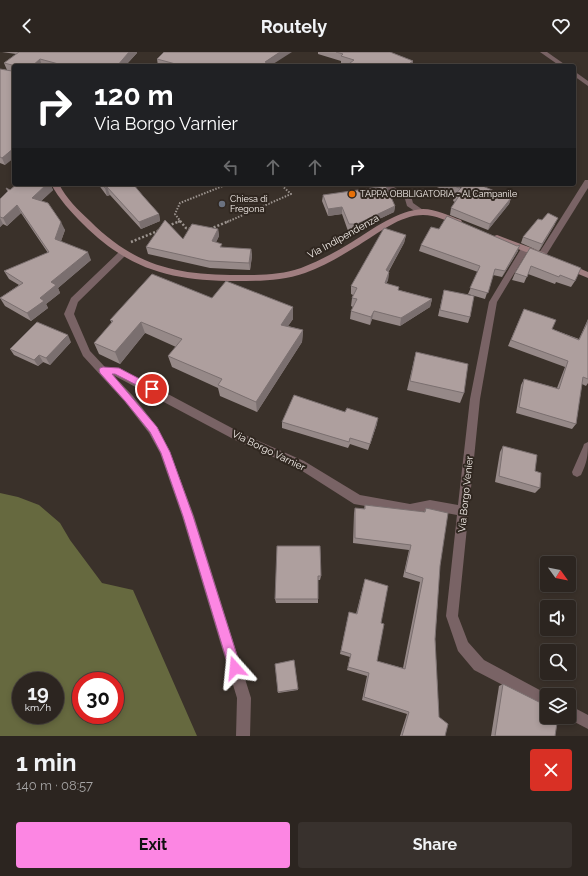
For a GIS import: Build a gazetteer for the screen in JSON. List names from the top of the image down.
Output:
{
  "streets": {
    "main road": ["Via Indipendenza"],
    "street": ["Via Borgo Varnier", "Via Borgo Venier"]
  },
  "crossings": [
    ["Via Borgo Varnier", "Via Borgo Venier"]
  ],
  "places": ["TAPPA OBBLIGATORIA - Al Campanile", "Chiesa di Fregona"],
  "north": "bottom right",
  "page": {
    "header": "Routely",
    "turn": ["120 m", "Via Borgo Varnier"],
    "speed": "19 km/h",
    "limit": "30",
    "heading": ["1 min", "140 m · 08:57"],
    "buttons": ["Exit", "Share"]
  }
}
